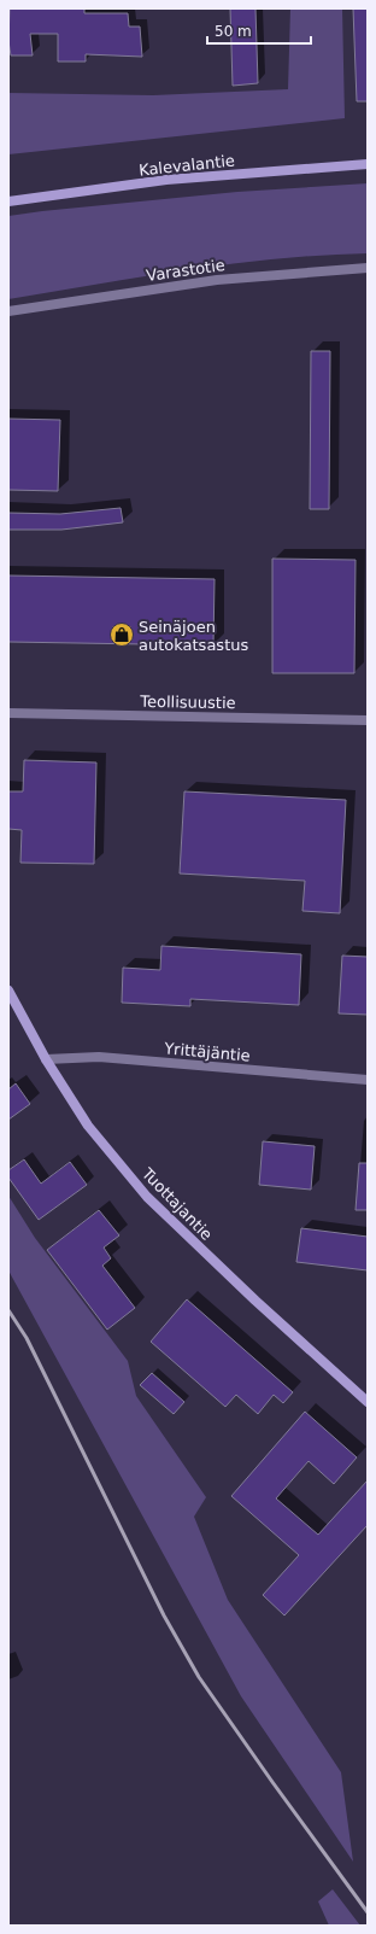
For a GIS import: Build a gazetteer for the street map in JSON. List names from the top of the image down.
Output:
{
  "streets": {
    "street": [
      "Kalevalantie",
      "Varastotie",
      "Teollisuustie",
      "Yrittäjäntie",
      "Tuottajantie"
    ]
  },
  "crossings": [
    ["Yrittäjäntie", "Tuottajantie"]
  ],
  "places": {
    "shop": ["Seinäjoen autokatsastus"]
  },
  "scale_bar": "50 m"
}
